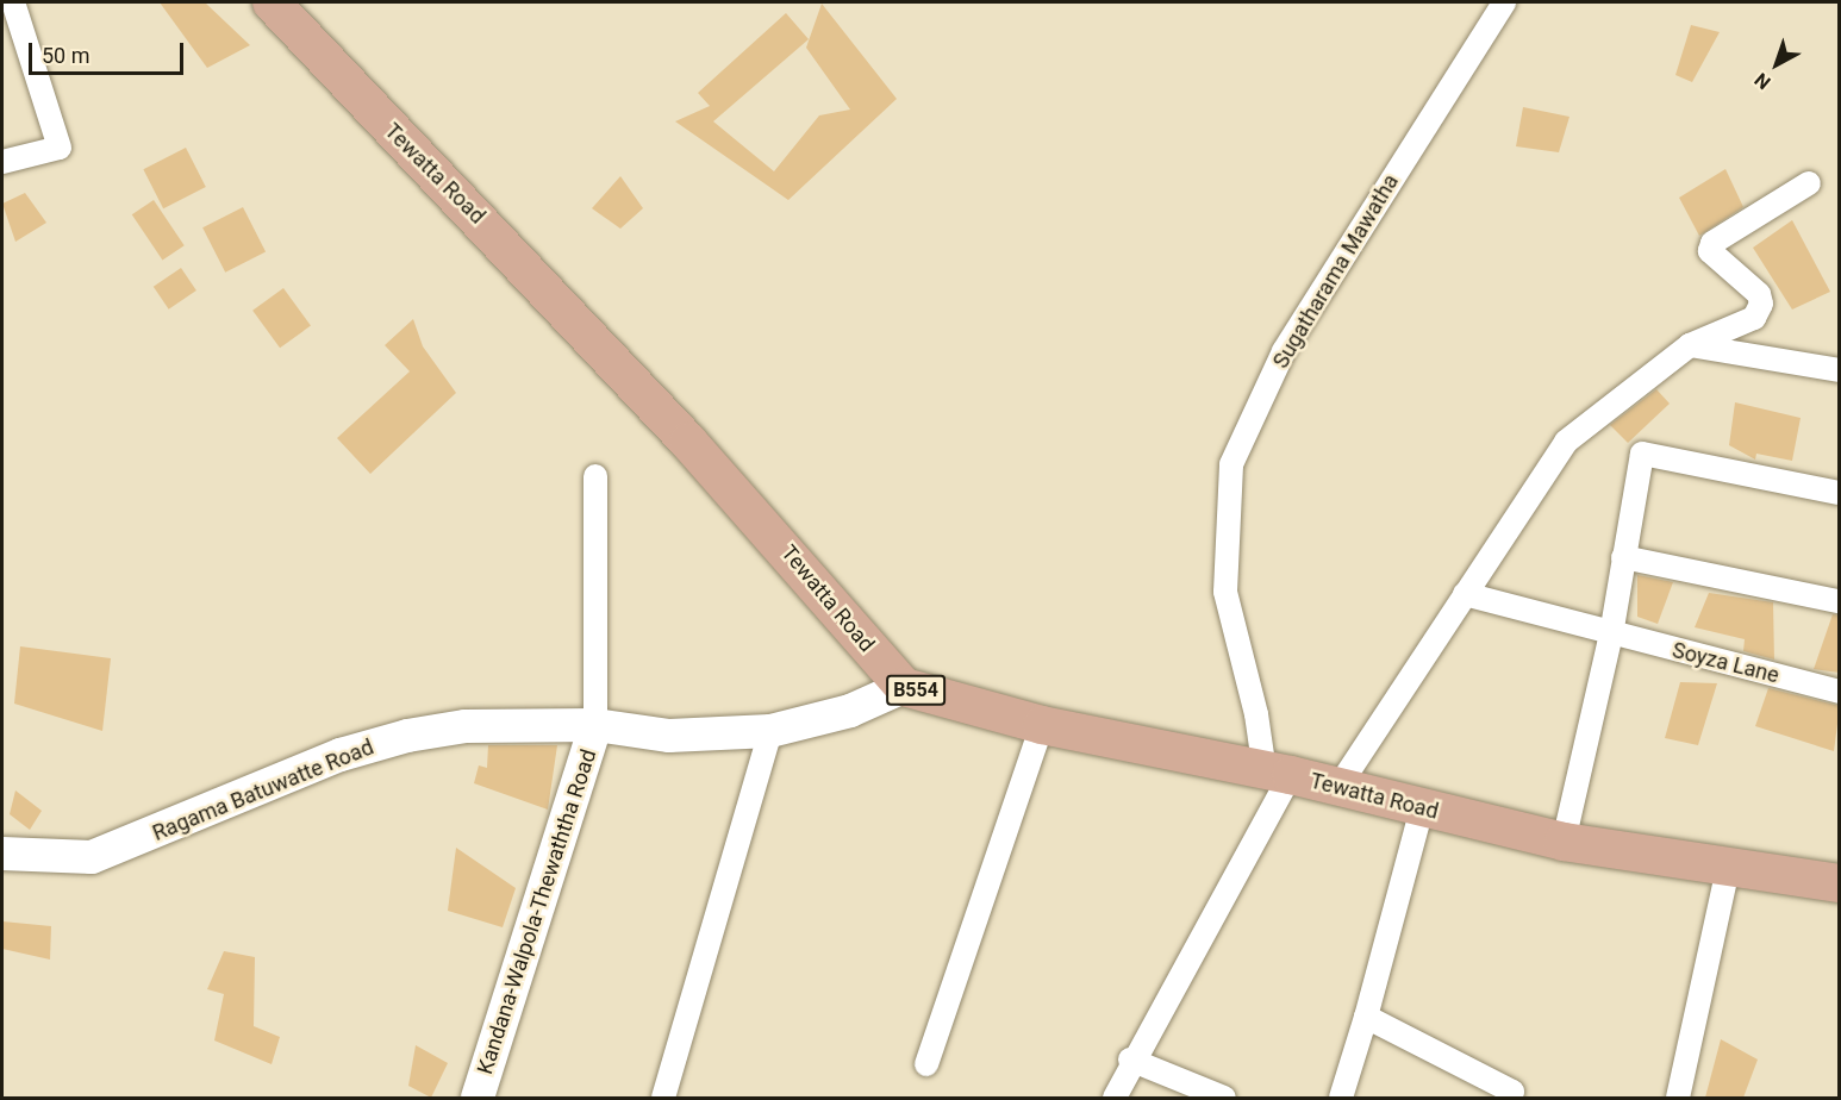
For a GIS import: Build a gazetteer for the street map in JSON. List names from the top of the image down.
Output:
{
  "streets": {
    "main road": ["Tewatta Road", "B554"],
    "street": [
      "Sugatharama Mawatha",
      "Soyza Lane",
      "Ragama Batuwatte Road",
      "Kandana-Walpola-Thewaththa Road"
    ]
  },
  "crossings": [
    ["Tewatta Road", "Sugatharama Mawatha"],
    ["Tewatta Road", "Ragama Batuwatte Road"],
    ["Ragama Batuwatte Road", "Kandana-Walpola-Thewaththa Road"]
  ],
  "scale_bar": "50 m",
  "north": "bottom left"
}
